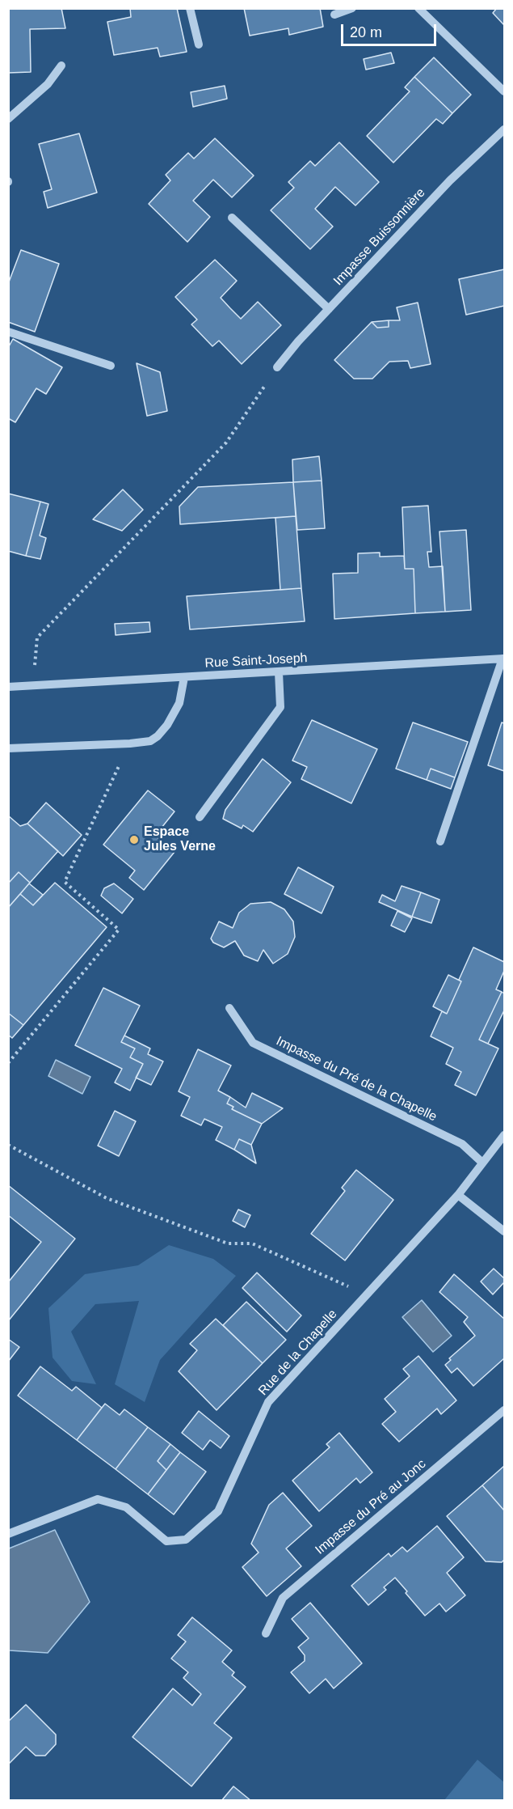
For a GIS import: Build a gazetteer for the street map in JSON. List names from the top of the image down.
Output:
{
  "streets": {
    "street": [
      "Impasse Buissonnière",
      "Rue Saint-Joseph",
      "Impasse du Pré de la Chapelle",
      "Rue de la Chapelle",
      "Impasse du Pré au Jonc"
    ]
  },
  "crossings": [
    ["Impasse du Pré de la Chapelle", "Rue de la Chapelle"]
  ],
  "places": ["Espace Jules Verne"],
  "scale_bar": "20 m"
}
